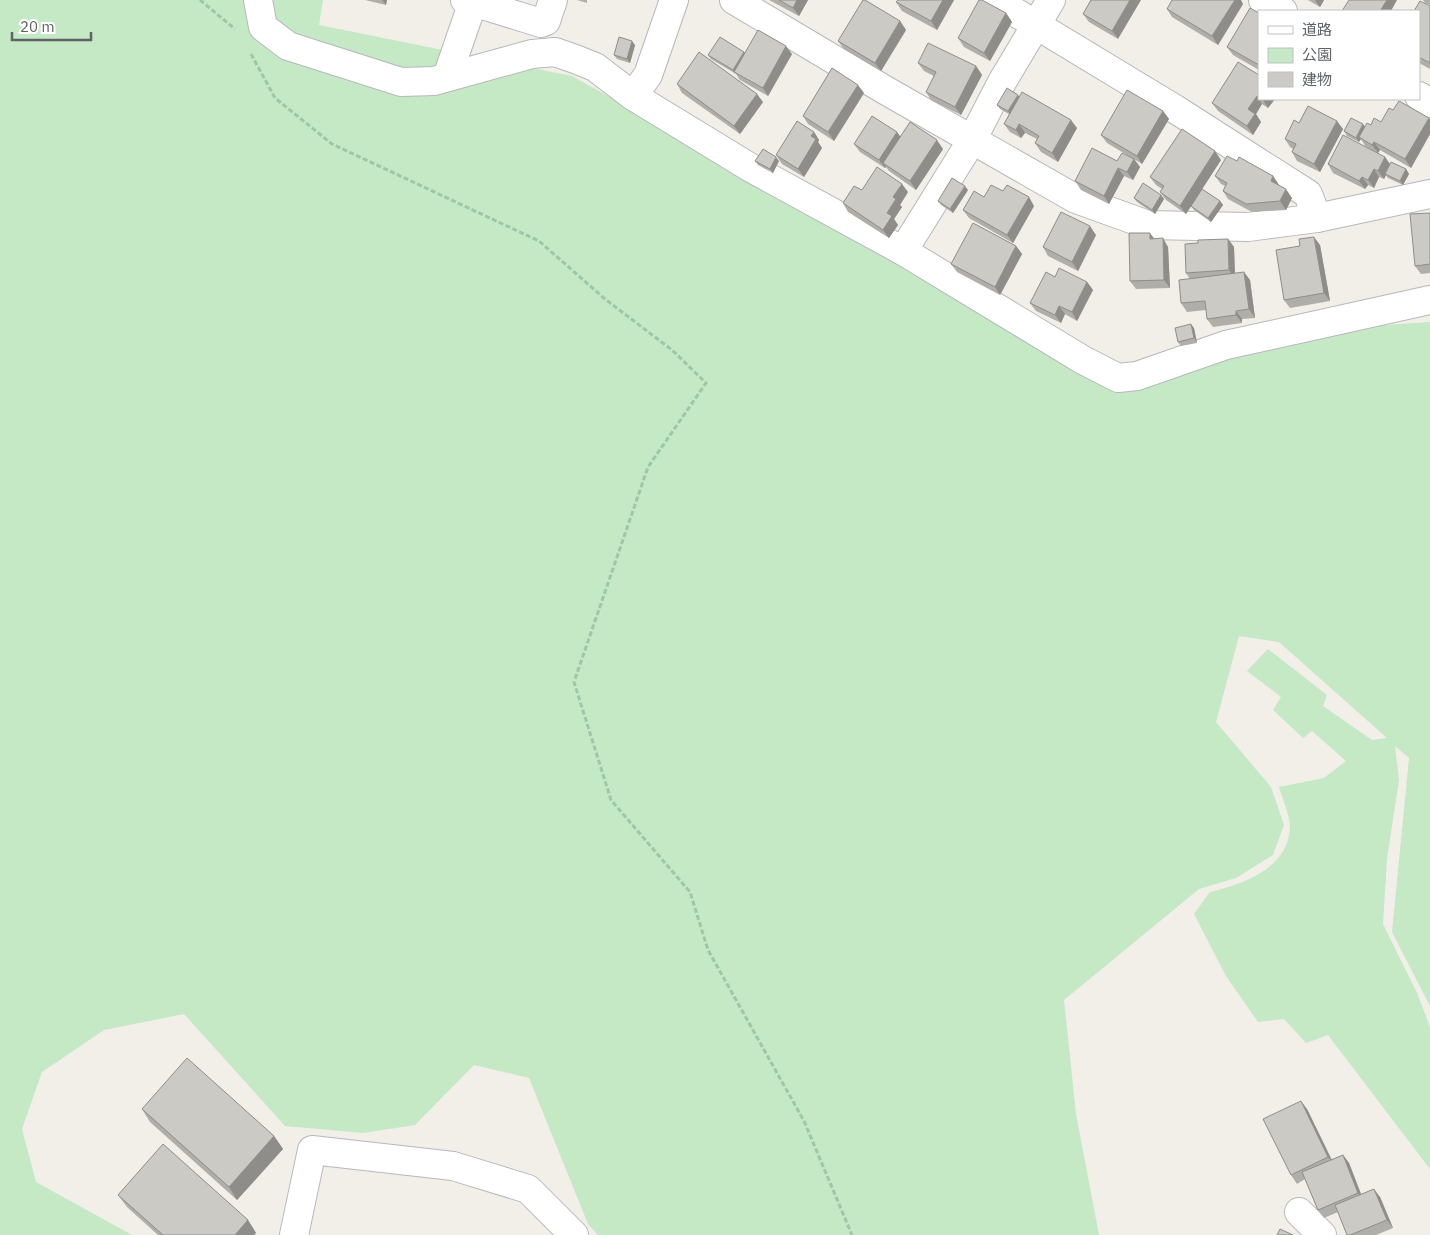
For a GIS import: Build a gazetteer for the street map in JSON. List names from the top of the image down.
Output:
{
  "legend": ["道路", "公園", "建物"],
  "scale_bar": "20 m"
}
